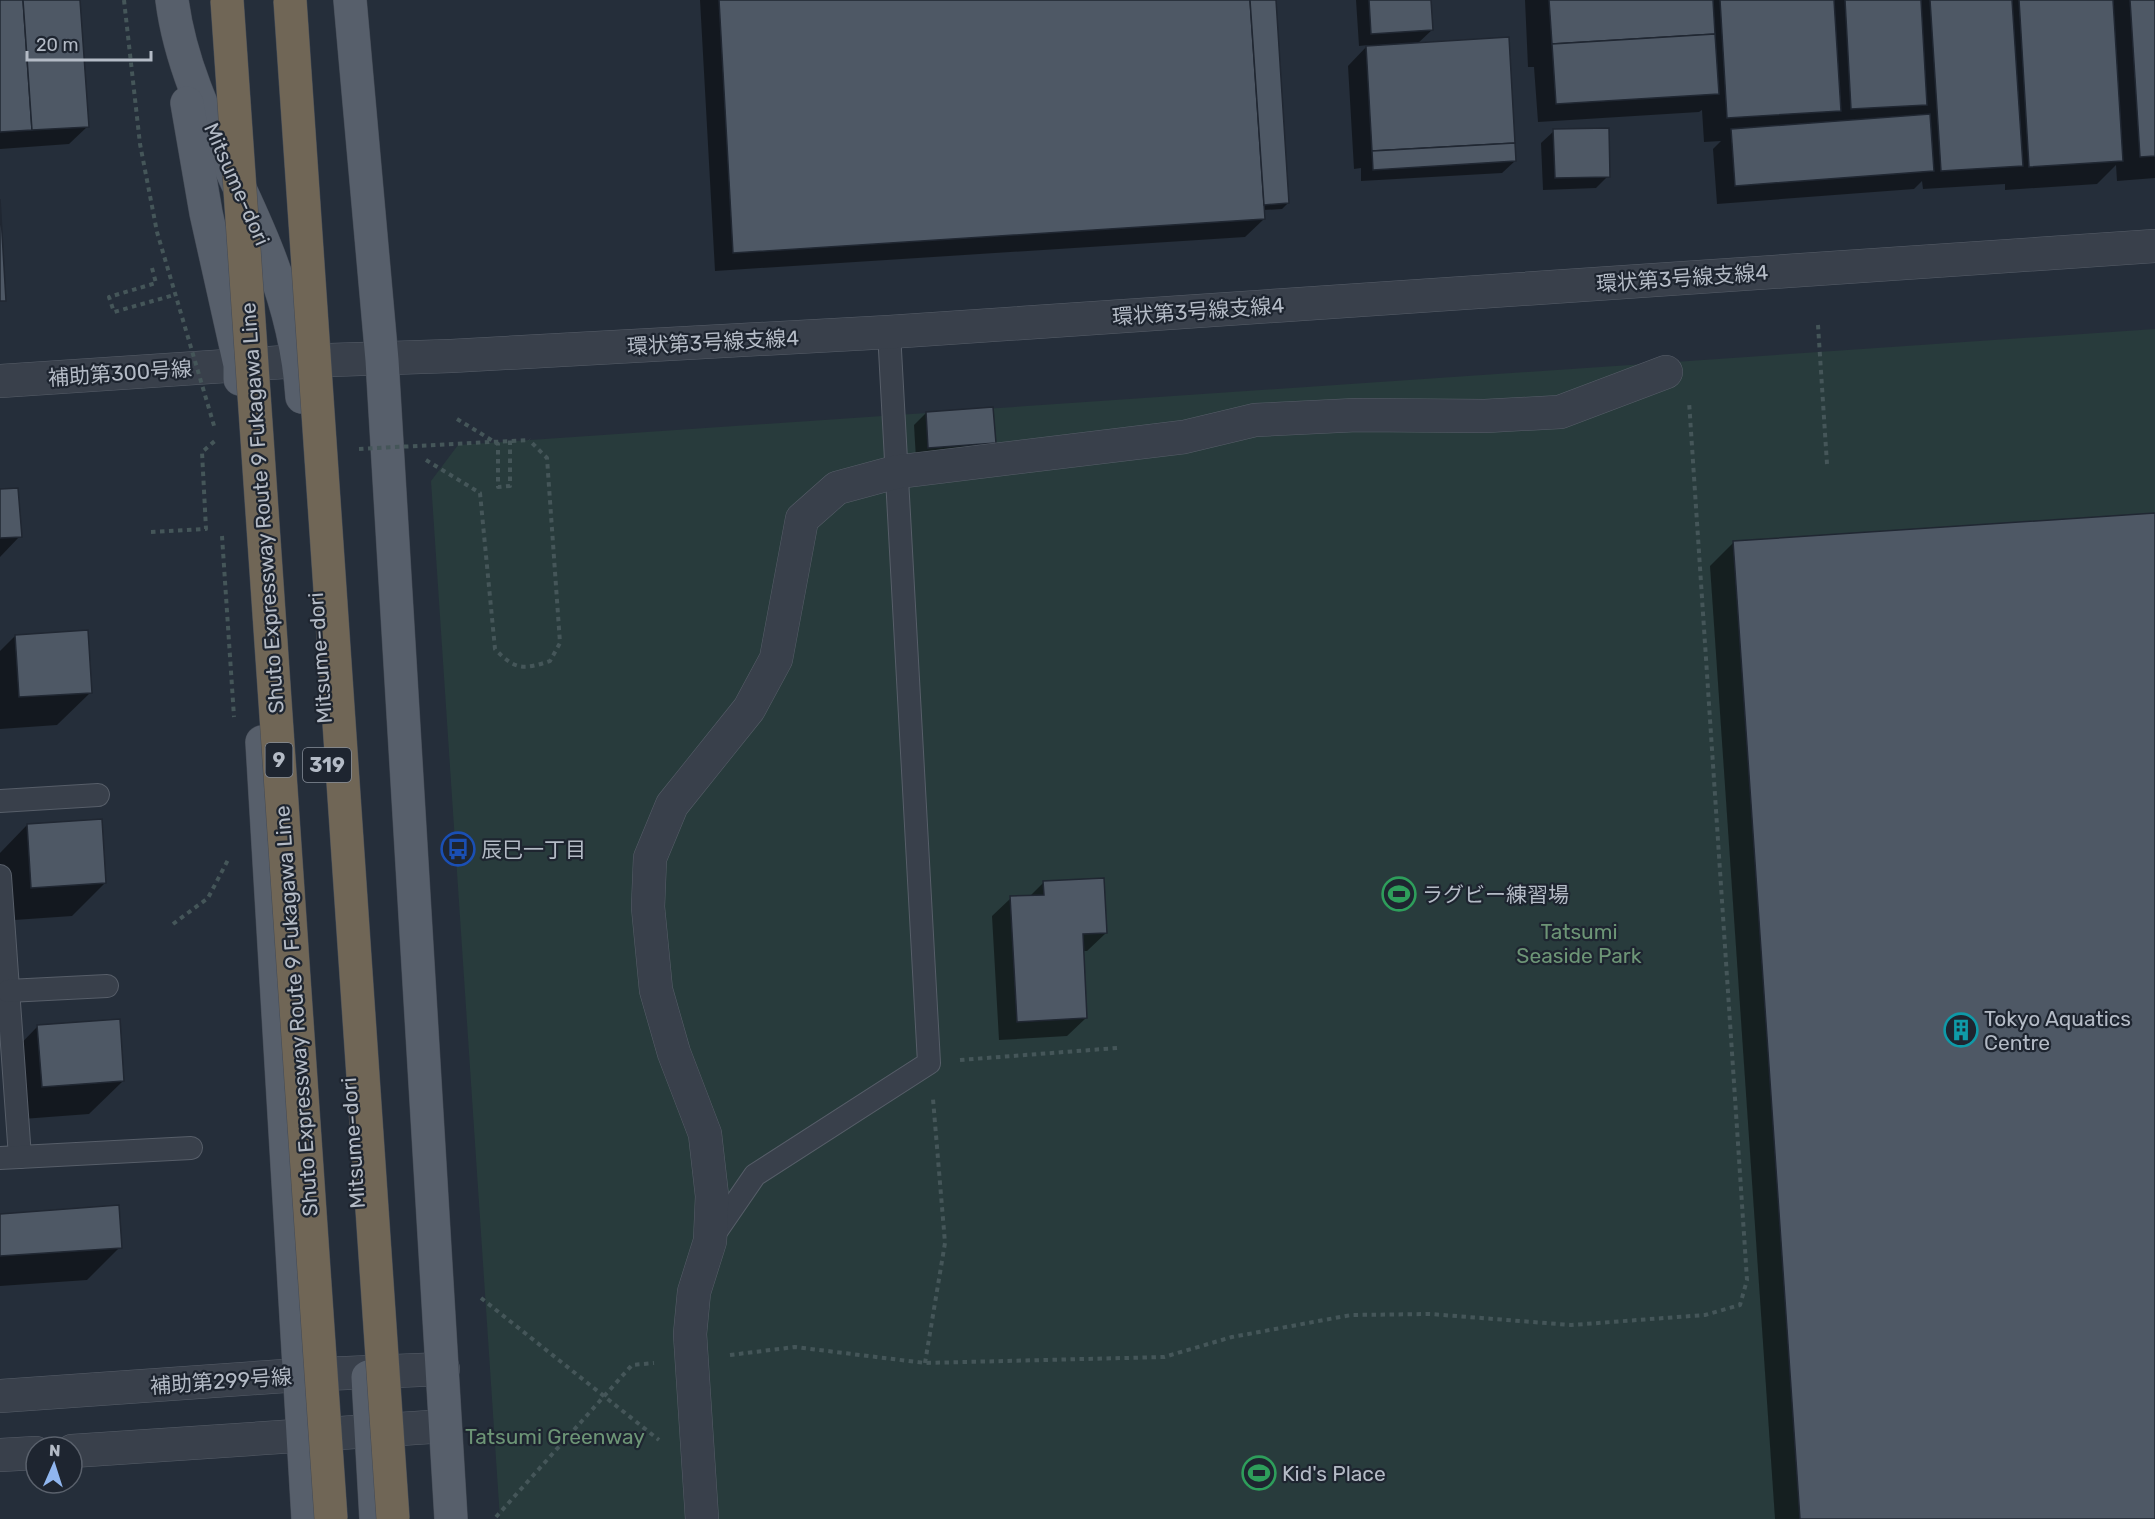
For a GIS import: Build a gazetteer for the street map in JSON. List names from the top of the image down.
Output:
{
  "streets": {
    "highway": ["Shuto Expressway Route 9 Fukagawa Line", "9"],
    "main road": ["Mitsume-dori", "319"],
    "street": ["環状第3号線支線4", "補助第300号線", "補助第299号線"]
  },
  "crossings": [
    ["Mitsume-dori", "環状第3号線支線4"],
    ["Mitsume-dori", "補助第299号線"],
    ["環状第3号線支線4", "補助第300号線"]
  ],
  "parks": ["Tatsumi Seaside Park", "Tatsumi Greenway"],
  "places": {
    "bus stop": ["辰巳一丁目"],
    "sports": ["ラグビー練習場", "Kid's Place"],
    "building": ["Tokyo Aquatics Centre"]
  },
  "scale_bar": "20 m",
  "north": "top"
}
